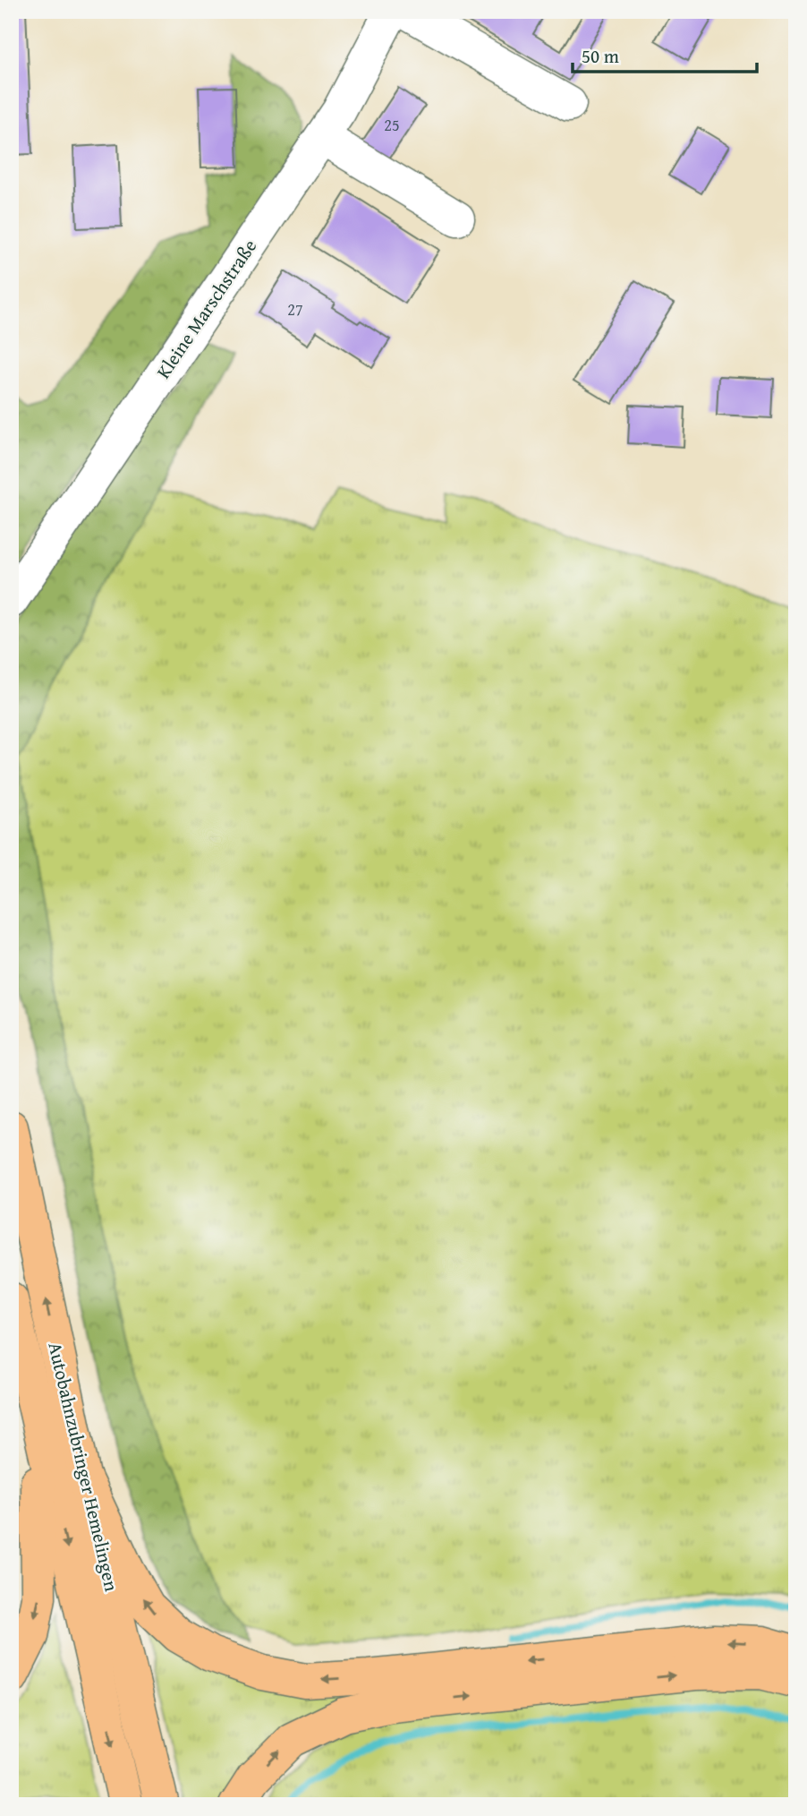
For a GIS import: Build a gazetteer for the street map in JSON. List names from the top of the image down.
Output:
{
  "streets": {
    "highway": ["Autobahnzubringer Hemelingen"],
    "street": ["Kleine Marschstraße"]
  },
  "house_numbers": ["25", "27"],
  "scale_bar": "50 m"
}
